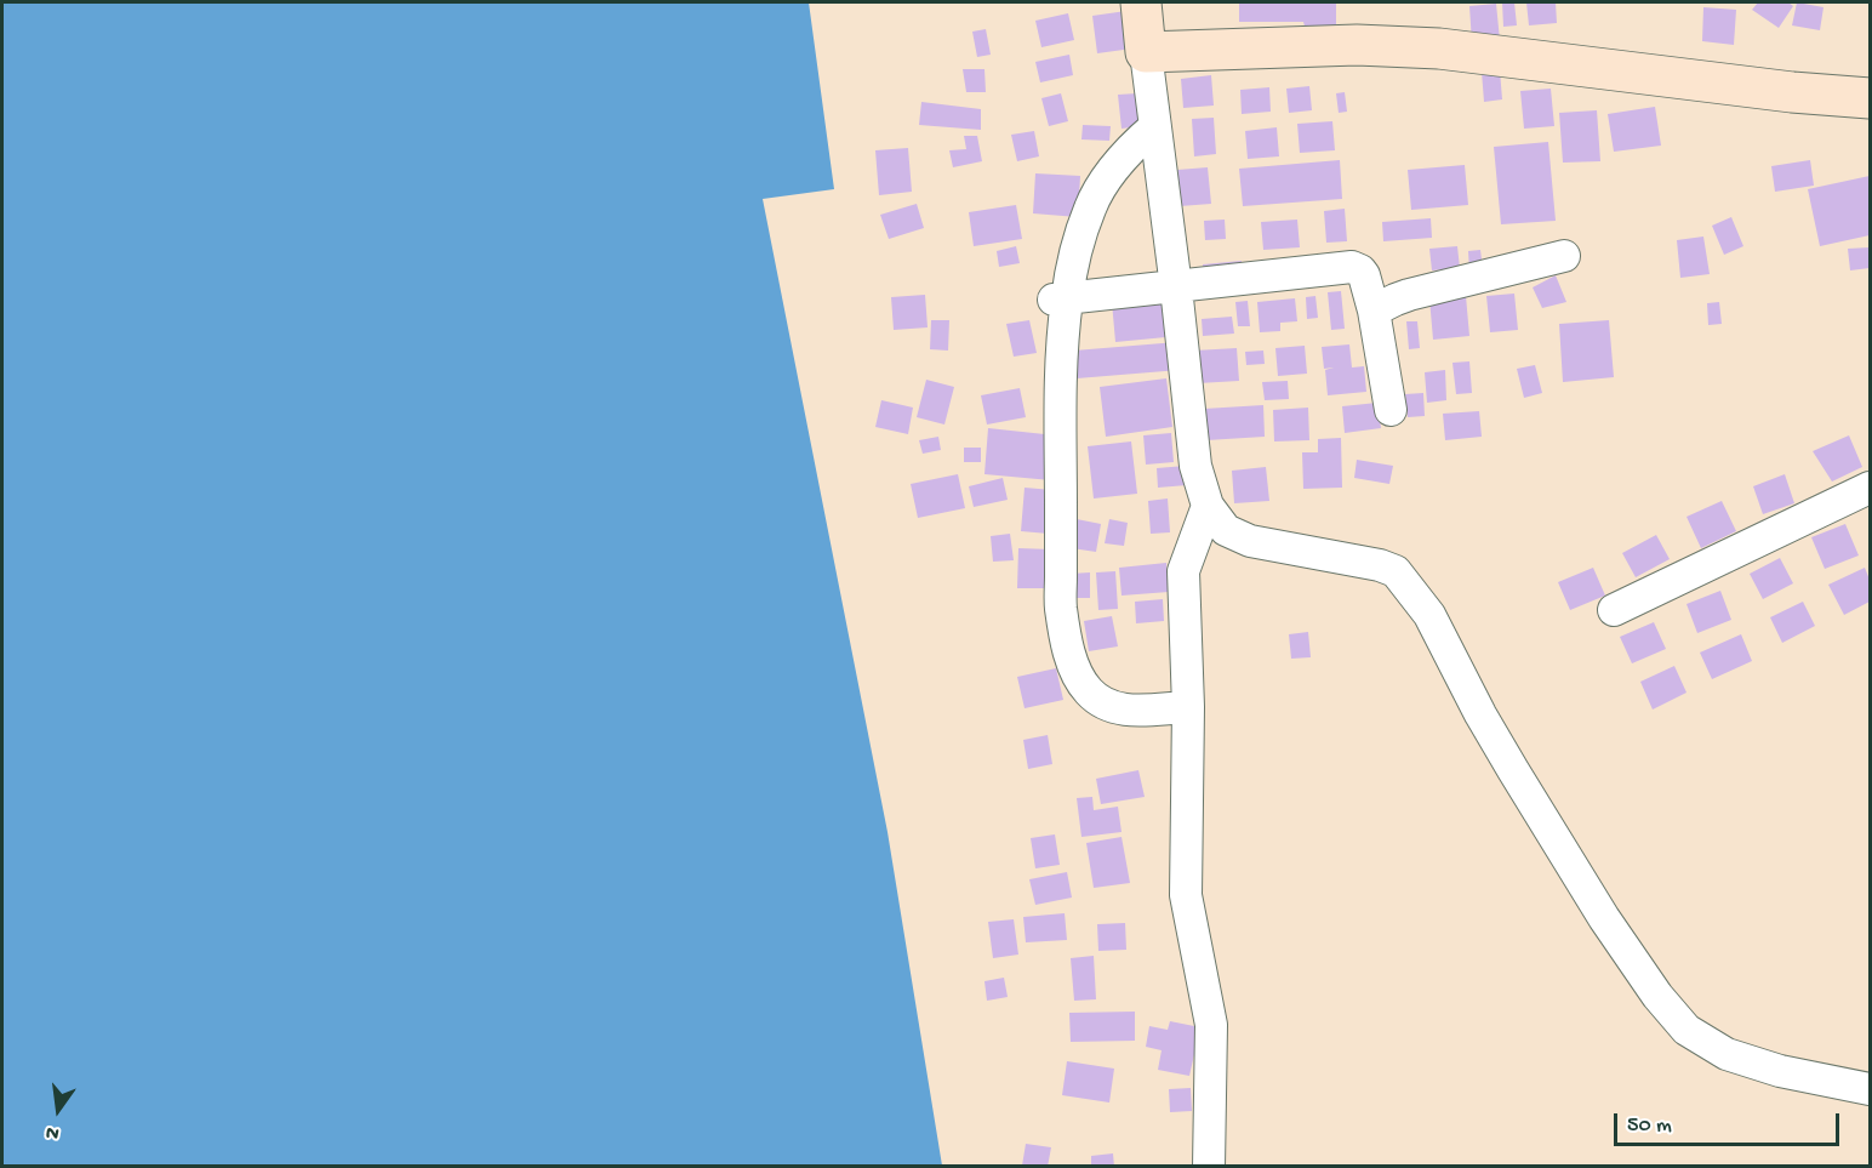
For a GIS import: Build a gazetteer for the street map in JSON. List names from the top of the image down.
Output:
{
  "scale_bar": "50 m",
  "north": "bottom"
}
